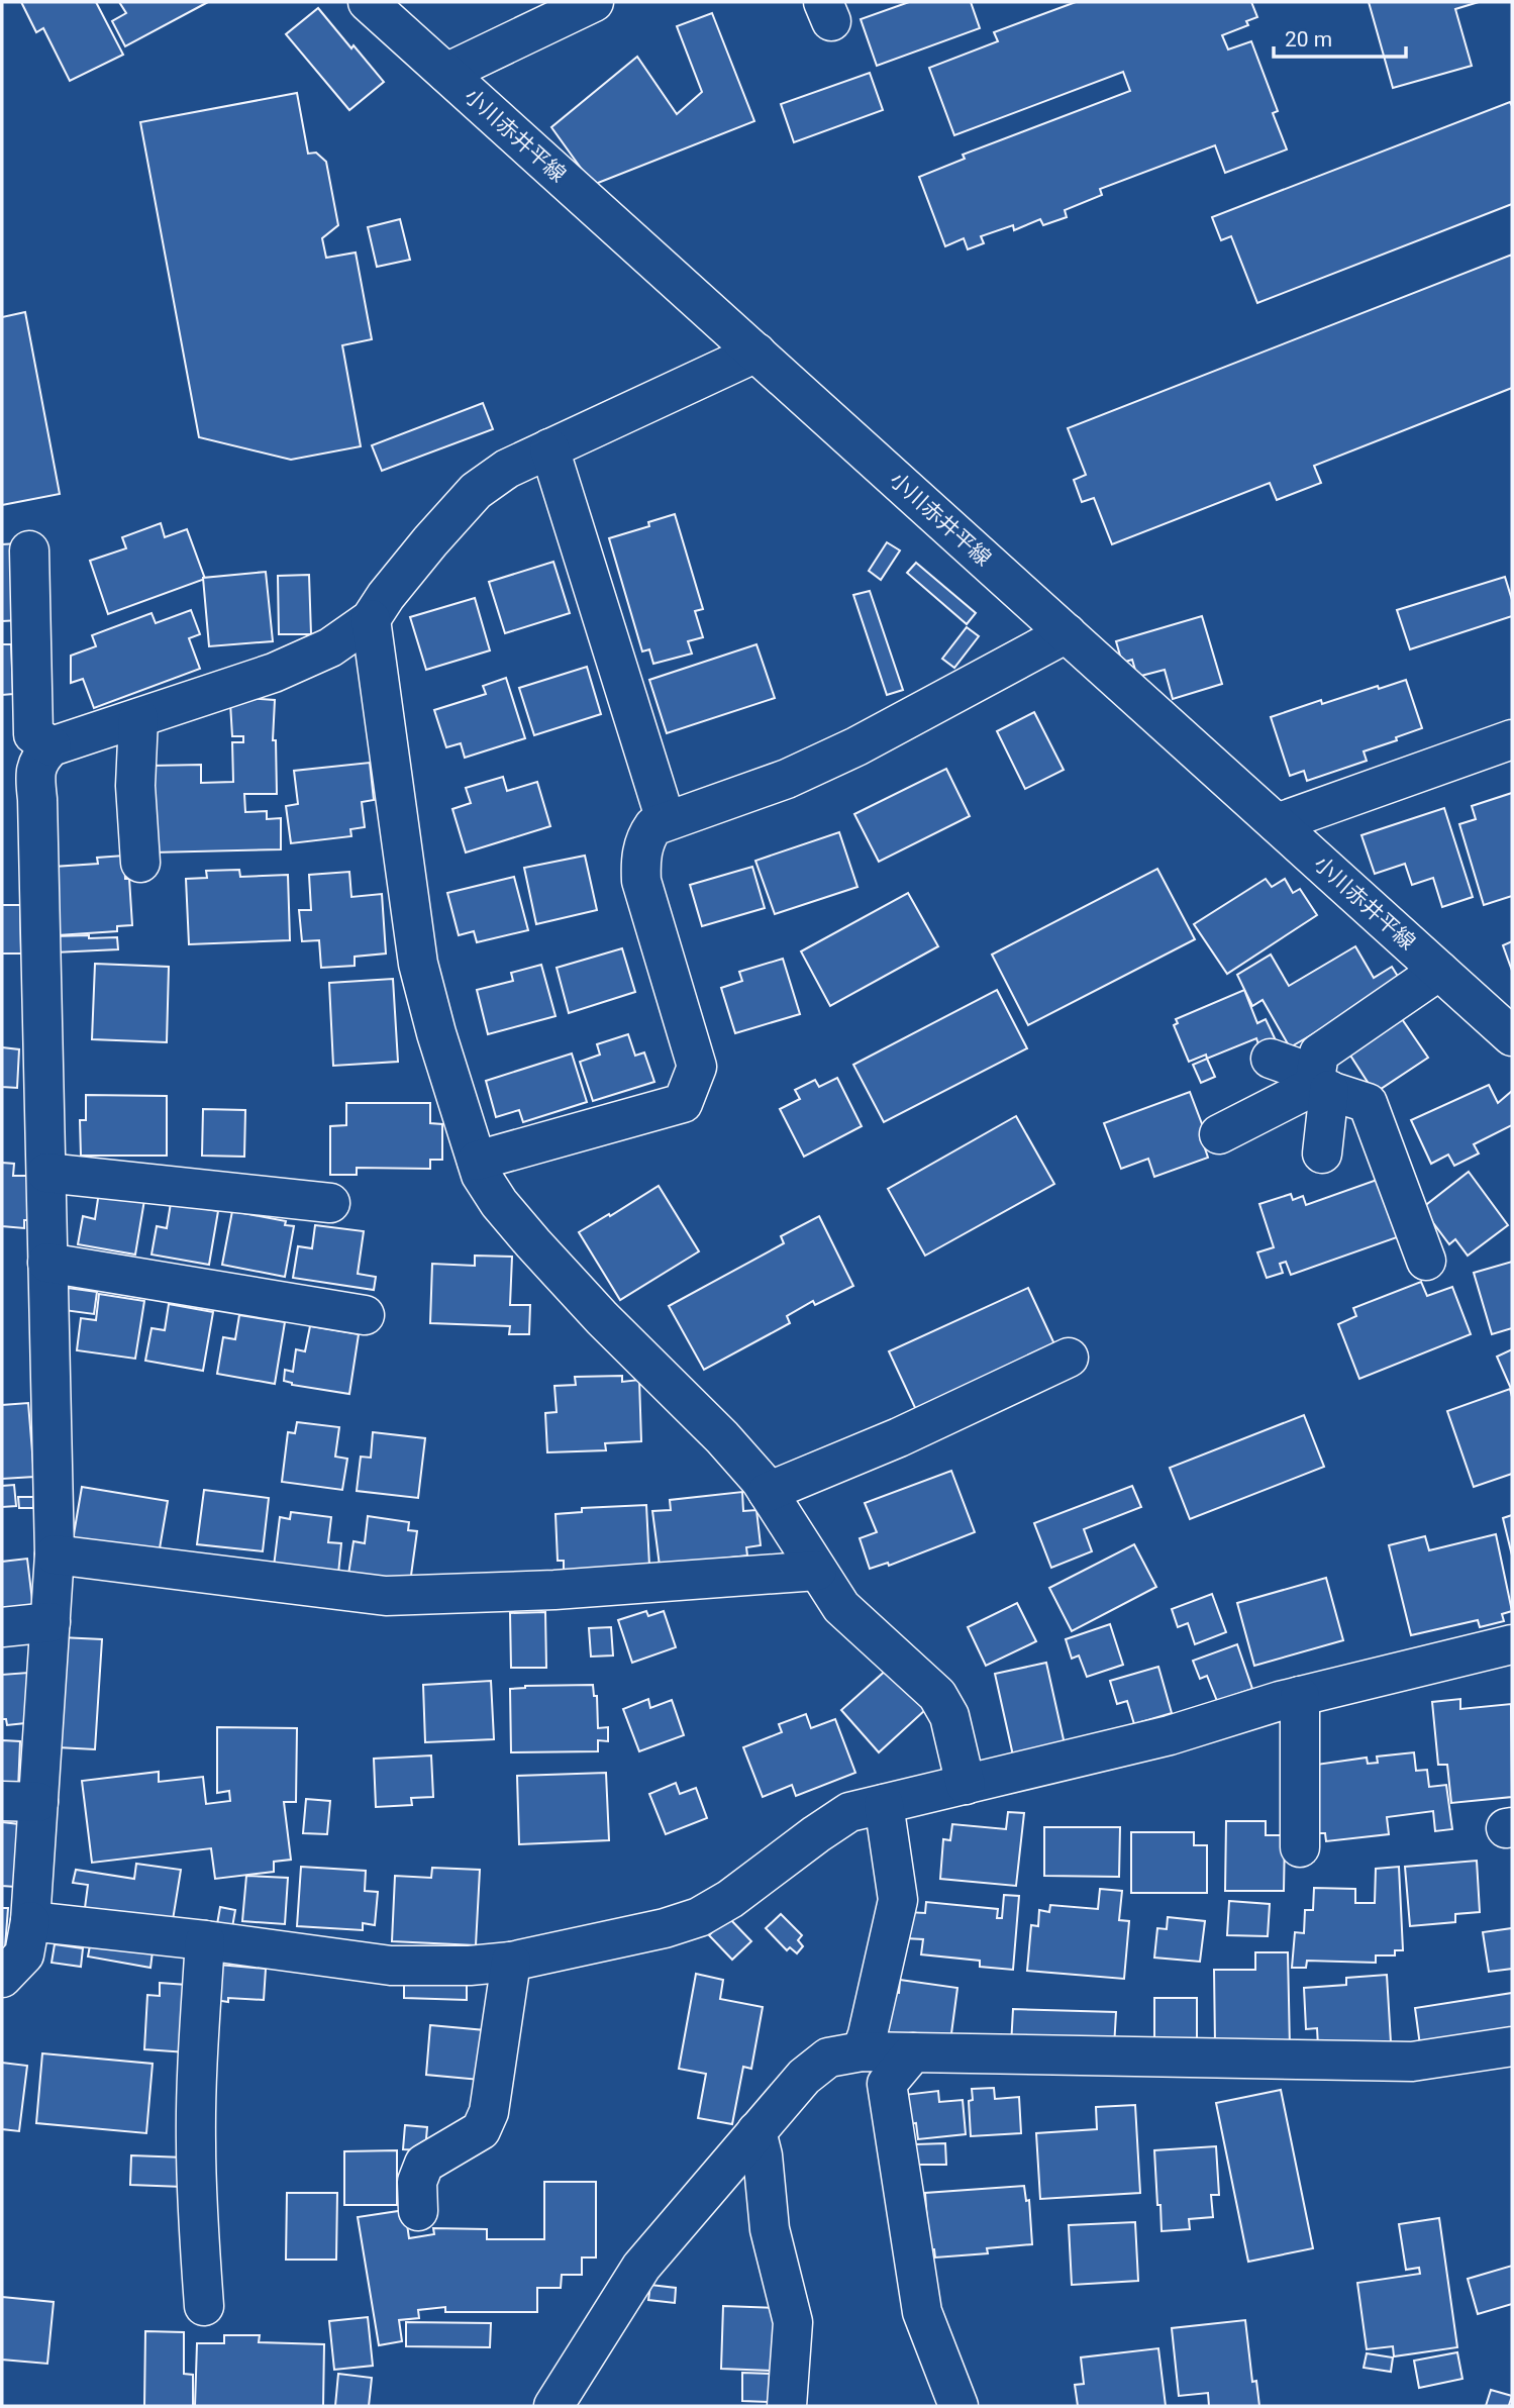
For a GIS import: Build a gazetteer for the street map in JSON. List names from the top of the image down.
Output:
{
  "streets": {
    "street": ["小川赤井平線"]
  },
  "scale_bar": "20 m"
}
